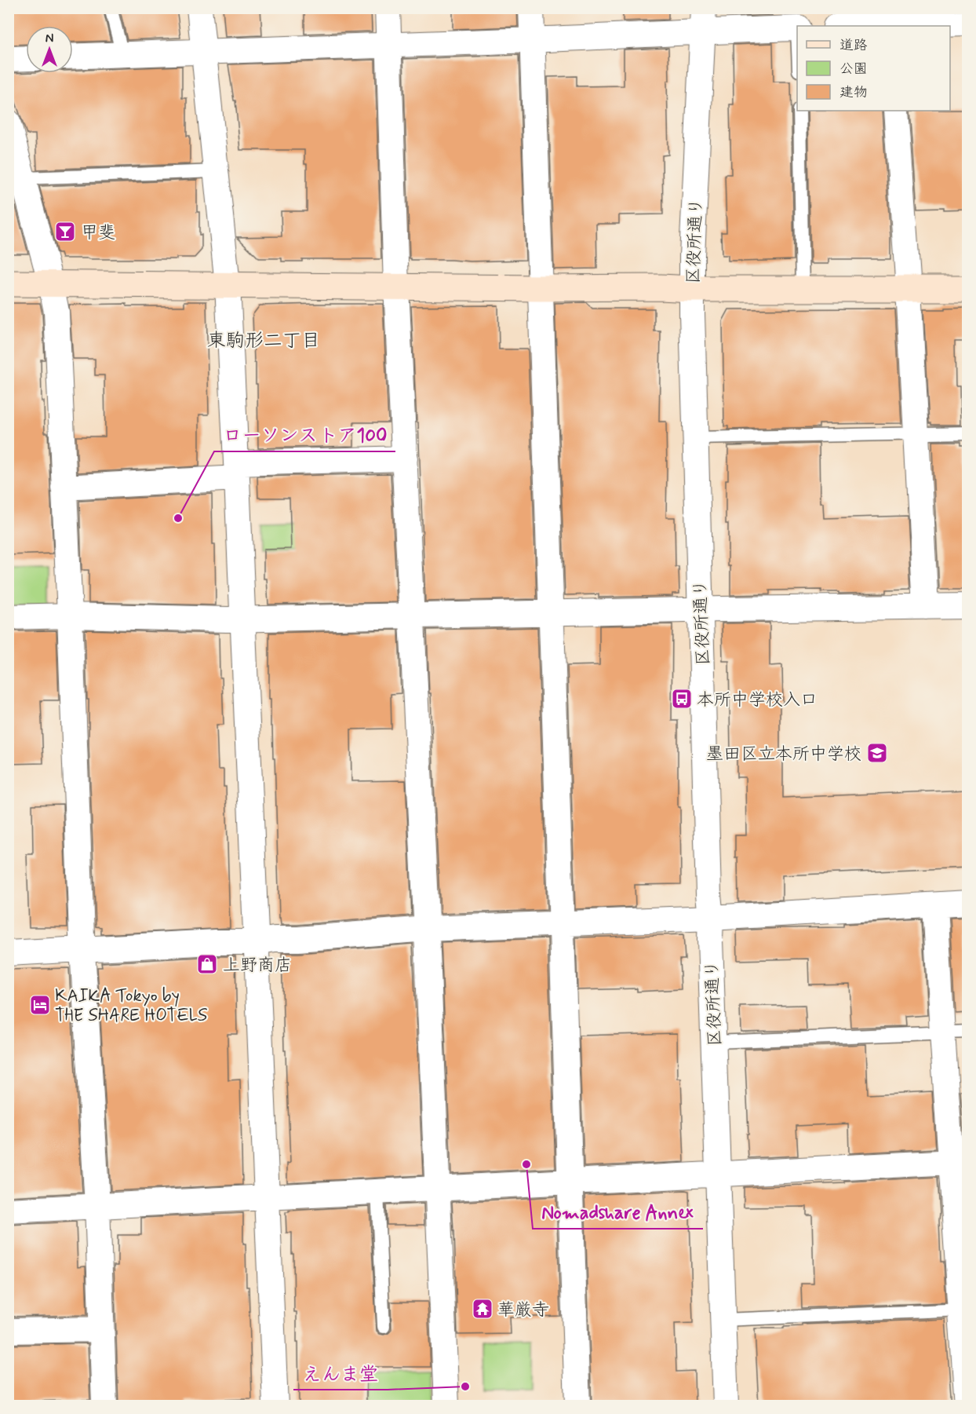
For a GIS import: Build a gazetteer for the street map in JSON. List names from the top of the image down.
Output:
{
  "streets": {
    "street": ["区役所通り"]
  },
  "districts": ["東駒形二丁目"],
  "places": {
    "bar": ["甲斐"],
    "other": ["ローソンストア100", "Nomadshare Annex", "えんま堂"],
    "bus stop": ["本所中学校入口"],
    "school or university": ["墨田区立本所中学校"],
    "shop": ["上野商店"],
    "hotel": ["KAIKA Tokyo by THE SHARE HOTELS"],
    "temple": ["華厳寺"]
  },
  "legend": ["道路", "公園", "建物"],
  "north": "top"
}
